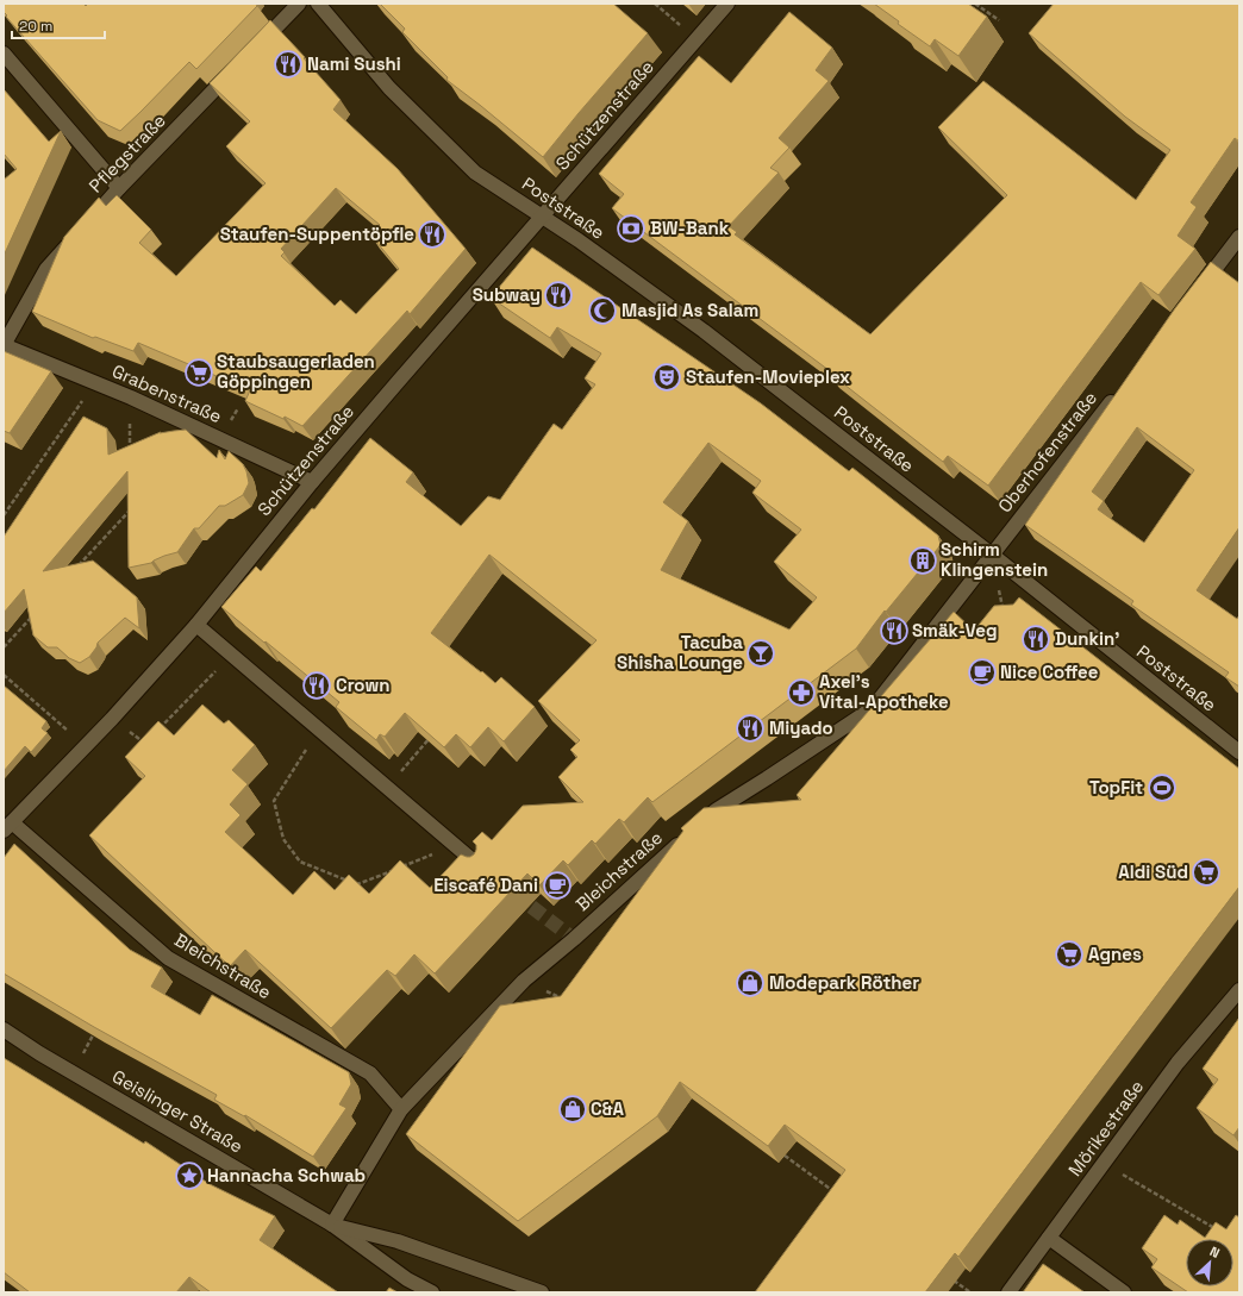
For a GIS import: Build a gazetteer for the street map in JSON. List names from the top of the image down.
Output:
{
  "streets": {
    "street": [
      "Schützenstraße",
      "Pflegstraße",
      "Poststraße",
      "Grabenstraße",
      "Oberhofenstraße",
      "Bleichstraße",
      "Geislinger Straße",
      "Mörikestraße"
    ]
  },
  "crossings": [
    ["Schützenstraße", "Poststraße"],
    ["Schützenstraße", "Grabenstraße"],
    ["Schützenstraße", "Bleichstraße"],
    ["Pflegstraße", "Grabenstraße"],
    ["Poststraße", "Oberhofenstraße"],
    ["Poststraße", "Bleichstraße"],
    ["Oberhofenstraße", "Bleichstraße"],
    ["Bleichstraße", "Geislinger Straße"]
  ],
  "places": {
    "restaurant": [
      "Nami Sushi",
      "Staufen-Suppentöpfle",
      "Subway",
      "Smäk-Veg",
      "Dunkin'",
      "Crown",
      "Miyado"
    ],
    "bank": ["BW-Bank"],
    "mosque": ["Masjid As Salam"],
    "supermarket": ["Staubsaugerladen Göppingen", "Aldi Süd", "Agnes"],
    "theatre": ["Staufen-Movieplex"],
    "building": ["Schirm Klingenstein"],
    "bar": ["Tacuba Shisha Lounge"],
    "cafe": ["Nice Coffee", "Eiscafé Dani"],
    "pharmacy": ["Axel's Vital-Apotheke"],
    "sports": ["TopFit"],
    "shop": ["Modepark Röther", "C&A"],
    "place": ["Hannacha Schwab"]
  },
  "scale_bar": "20 m",
  "north": "top right"
}
